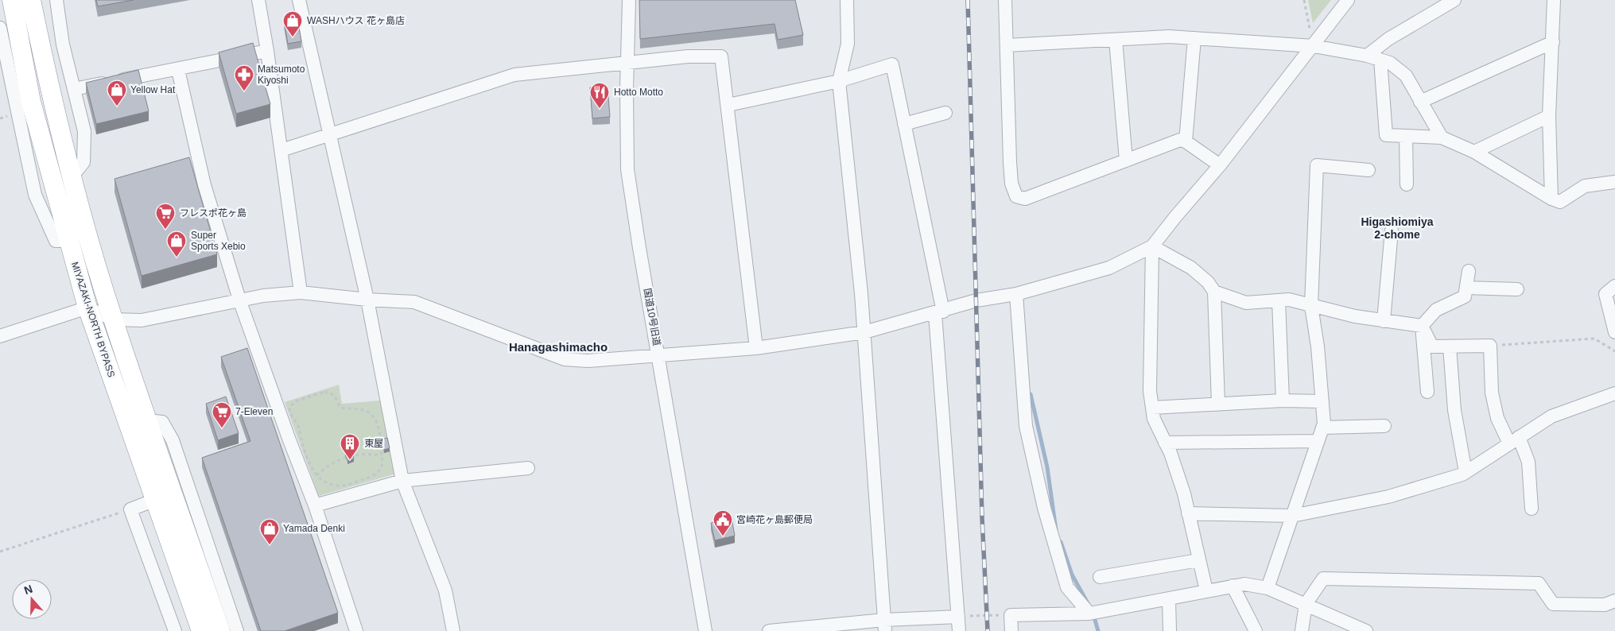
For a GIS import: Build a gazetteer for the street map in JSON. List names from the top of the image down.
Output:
{
  "streets": {
    "highway": ["MIYAZAKI-NORTH BYPASS"],
    "street": ["国道10号旧道"]
  },
  "districts": ["Higashiomiya 2-chome", "Hanagashimacho"],
  "places": {
    "shop": [
      "WASHハウス 花ヶ島店",
      "Yellow Hat",
      "Super Sports Xebio",
      "Yamada Denki"
    ],
    "pharmacy": ["Matsumoto Kiyoshi"],
    "restaurant": ["Hotto Motto"],
    "supermarket": ["フレスポ花ヶ島", "7-Eleven"],
    "building": ["東屋"],
    "public building": ["宮崎花ヶ島郵便局"]
  },
  "north": "top"
}
